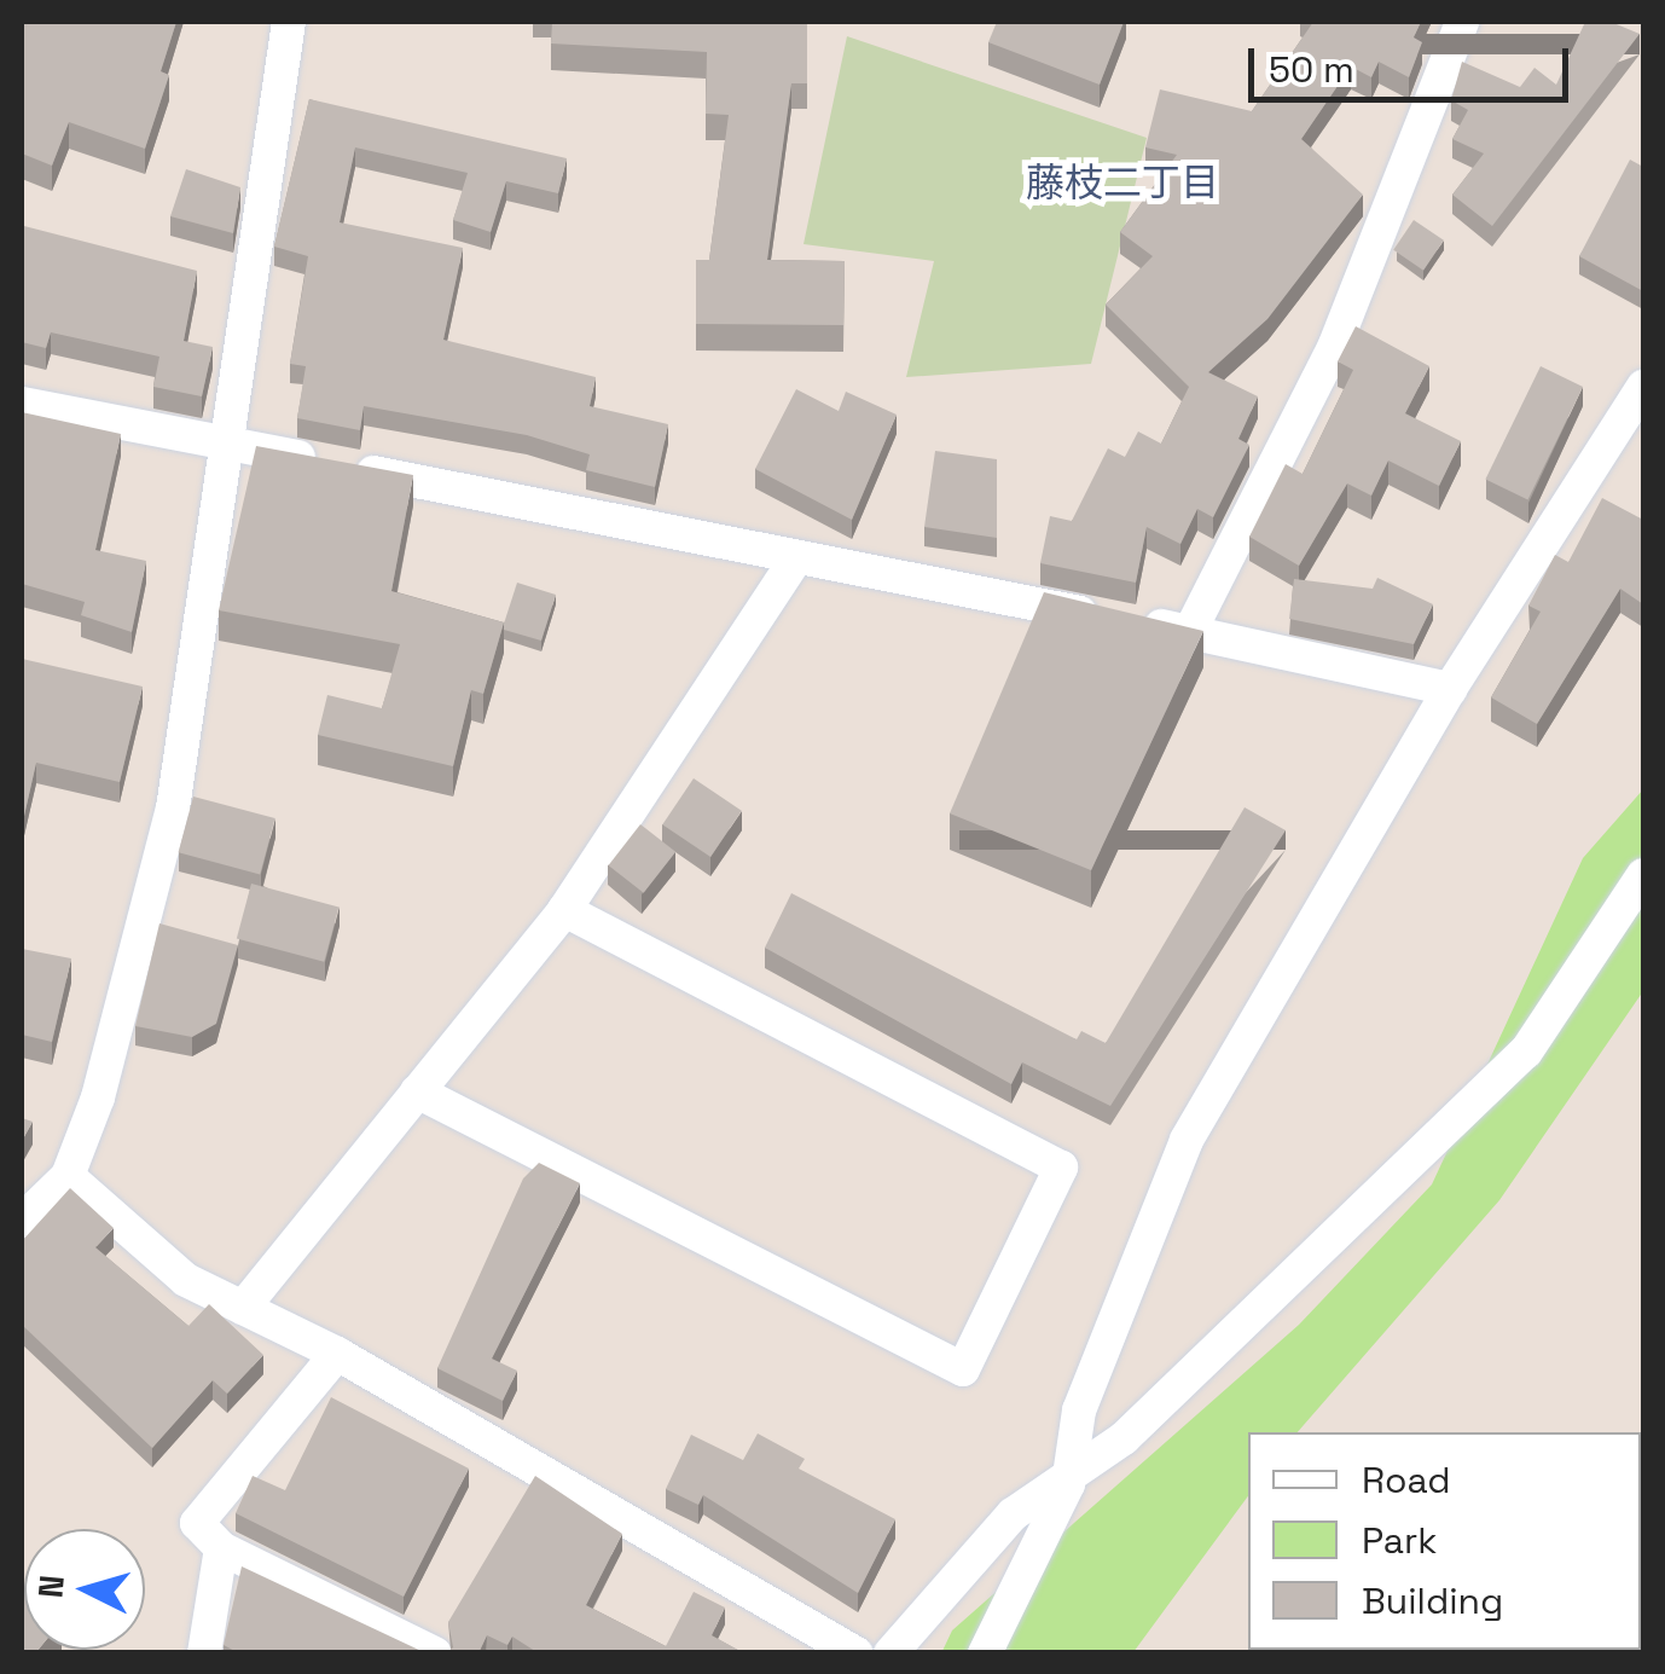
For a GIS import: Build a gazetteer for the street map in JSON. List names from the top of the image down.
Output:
{
  "districts": ["藤枝二丁目"],
  "legend": ["Road", "Park", "Building"],
  "scale_bar": "50 m",
  "north": "left"
}
